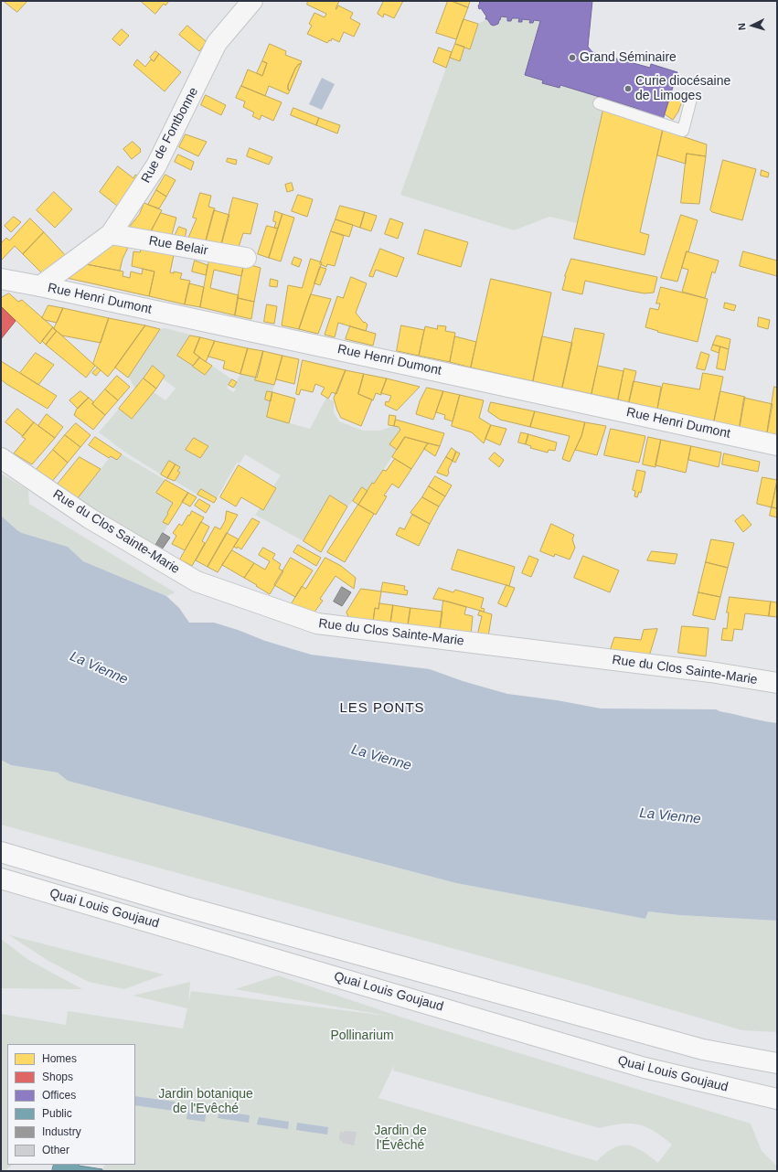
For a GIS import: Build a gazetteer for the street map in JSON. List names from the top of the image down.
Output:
{
  "streets": {
    "main road": ["Rue Henri Dumont", "Quai Louis Goujaud"],
    "street": ["Rue de Fontbonne", "Rue Belair", "Rue du Clos Sainte-Marie"]
  },
  "crossings": [
    ["Rue de Fontbonne", "Rue Belair"],
    ["Rue de Fontbonne", "Rue Henri Dumont"]
  ],
  "districts": ["LES PONTS"],
  "water": ["La Vienne"],
  "parks": ["Pollinarium", "Jardin botanique de l'Evêché", "Jardin de l'Évêché"],
  "places": ["Grand Séminaire", "Curie diocésaine de Limoges"],
  "legend": [
    "Homes",
    "Shops",
    "Offices",
    "Public",
    "Industry",
    "Other"
  ],
  "north": "left"
}
